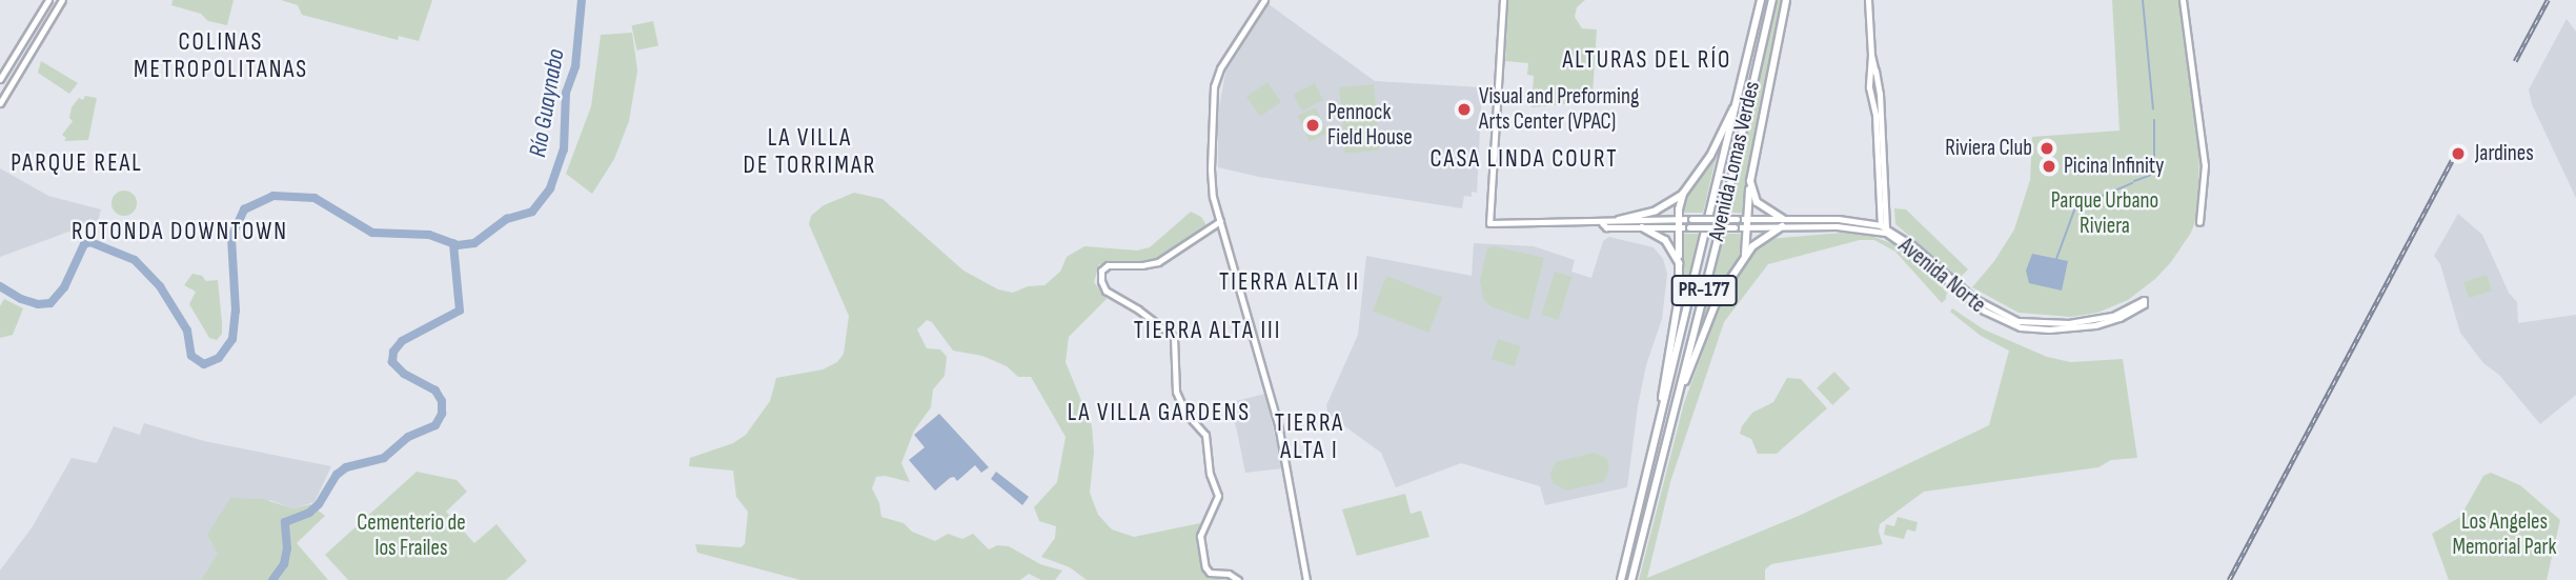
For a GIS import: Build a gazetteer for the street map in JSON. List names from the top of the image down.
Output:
{
  "streets": {
    "highway": ["Avenida Lomas Verdes", "PR-177"],
    "street": ["Avenida Norte"]
  },
  "districts": [
    "COLINAS METROPOLITANAS",
    "ALTURAS DEL RÍO",
    "LA VILLA DE TORRIMAR",
    "CASA LINDA COURT",
    "PARQUE REAL",
    "ROTONDA DOWNTOWN",
    "TIERRA ALTA II",
    "TIERRA ALTA III",
    "LA VILLA GARDENS",
    "TIERRA ALTA I"
  ],
  "water": ["Río Guaynabo"],
  "parks": ["Parque Urbano Riviera", "Los Angeles Memorial Park", "Cementerio de los Frailes"],
  "places": [
    "Visual and Preforming Arts Center (VPAC)",
    "Pennock Field House",
    "Riviera Club",
    "Jardines",
    "Picina Infinity"
  ]
}
